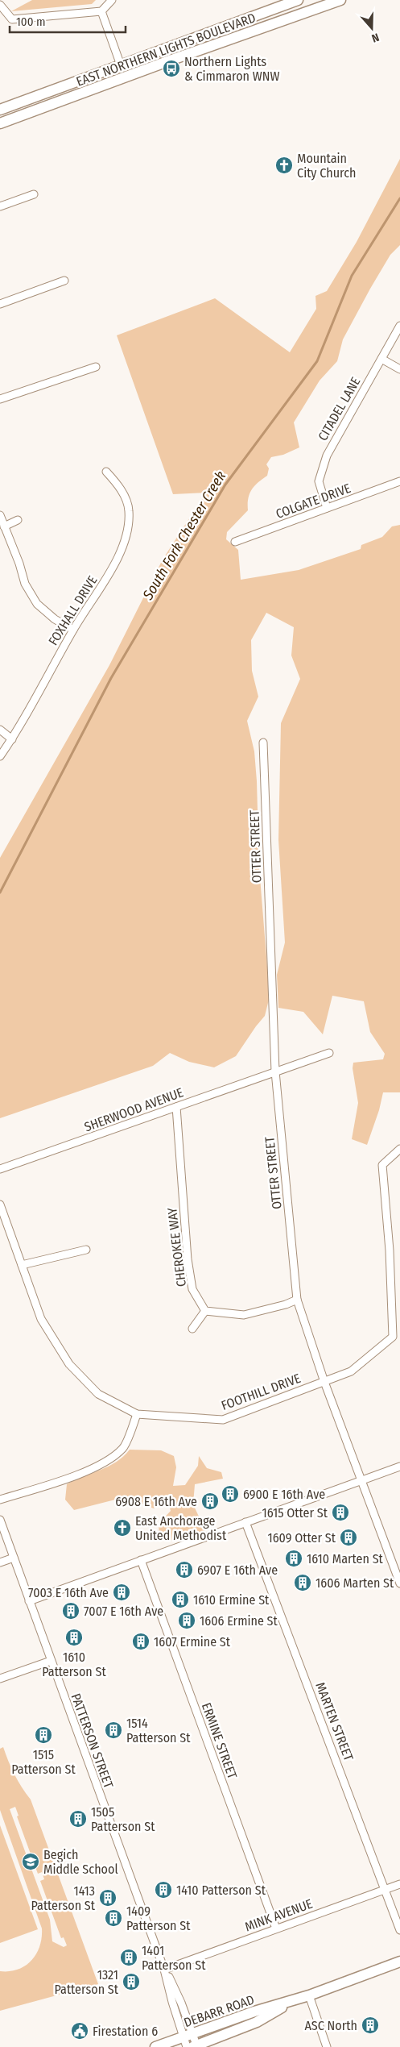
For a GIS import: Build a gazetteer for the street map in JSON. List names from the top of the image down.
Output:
{
  "streets": {
    "main road": ["EAST NORTHERN LIGHTS BOULEVARD", "DEBARR ROAD"],
    "street": [
      "CITADEL LANE",
      "COLGATE DRIVE",
      "FOXHALL DRIVE",
      "OTTER STREET",
      "SHERWOOD AVENUE",
      "CHEROKEE WAY",
      "FOOTHILL DRIVE",
      "MARTEN STREET",
      "PATTERSON STREET",
      "ERMINE STREET",
      "MINK AVENUE"
    ]
  },
  "crossings": [
    ["CITADEL LANE", "COLGATE DRIVE"],
    ["OTTER STREET", "SHERWOOD AVENUE"],
    ["OTTER STREET", "FOOTHILL DRIVE"],
    ["SHERWOOD AVENUE", "CHEROKEE WAY"],
    ["MARTEN STREET", "MINK AVENUE"],
    ["PATTERSON STREET", "MINK AVENUE"],
    ["PATTERSON STREET", "DEBARR ROAD"],
    ["ERMINE STREET", "MINK AVENUE"]
  ],
  "water": ["South Fork Chester Creek"],
  "places": {
    "bus stop": ["Northern Lights & Cimmaron WNW"],
    "church": ["Mountain City Church", "East Anchorage United Methodist"],
    "building": [
      "6900 E 16th Ave",
      "6908 E 16th Ave",
      "1615 Otter St",
      "1609 Otter St",
      "1610 Marten St",
      "6907 E 16th Ave",
      "1606 Marten St",
      "7003 E 16th Ave",
      "1610 Ermine St",
      "7007 E 16th Ave",
      "1606 Ermine St",
      "1610 Patterson St",
      "1607 Ermine St",
      "1514 Patterson St",
      "1515 Patterson St",
      "1505 Patterson St",
      "1410 Patterson St",
      "1413 Patterson St",
      "1409 Patterson St",
      "1401 Patterson St",
      "1321 Patterson St",
      "ASC North"
    ],
    "school or university": ["Begich Middle School"],
    "public building": ["Firestation 6"]
  },
  "scale_bar": "100 m",
  "north": "bottom"
}
